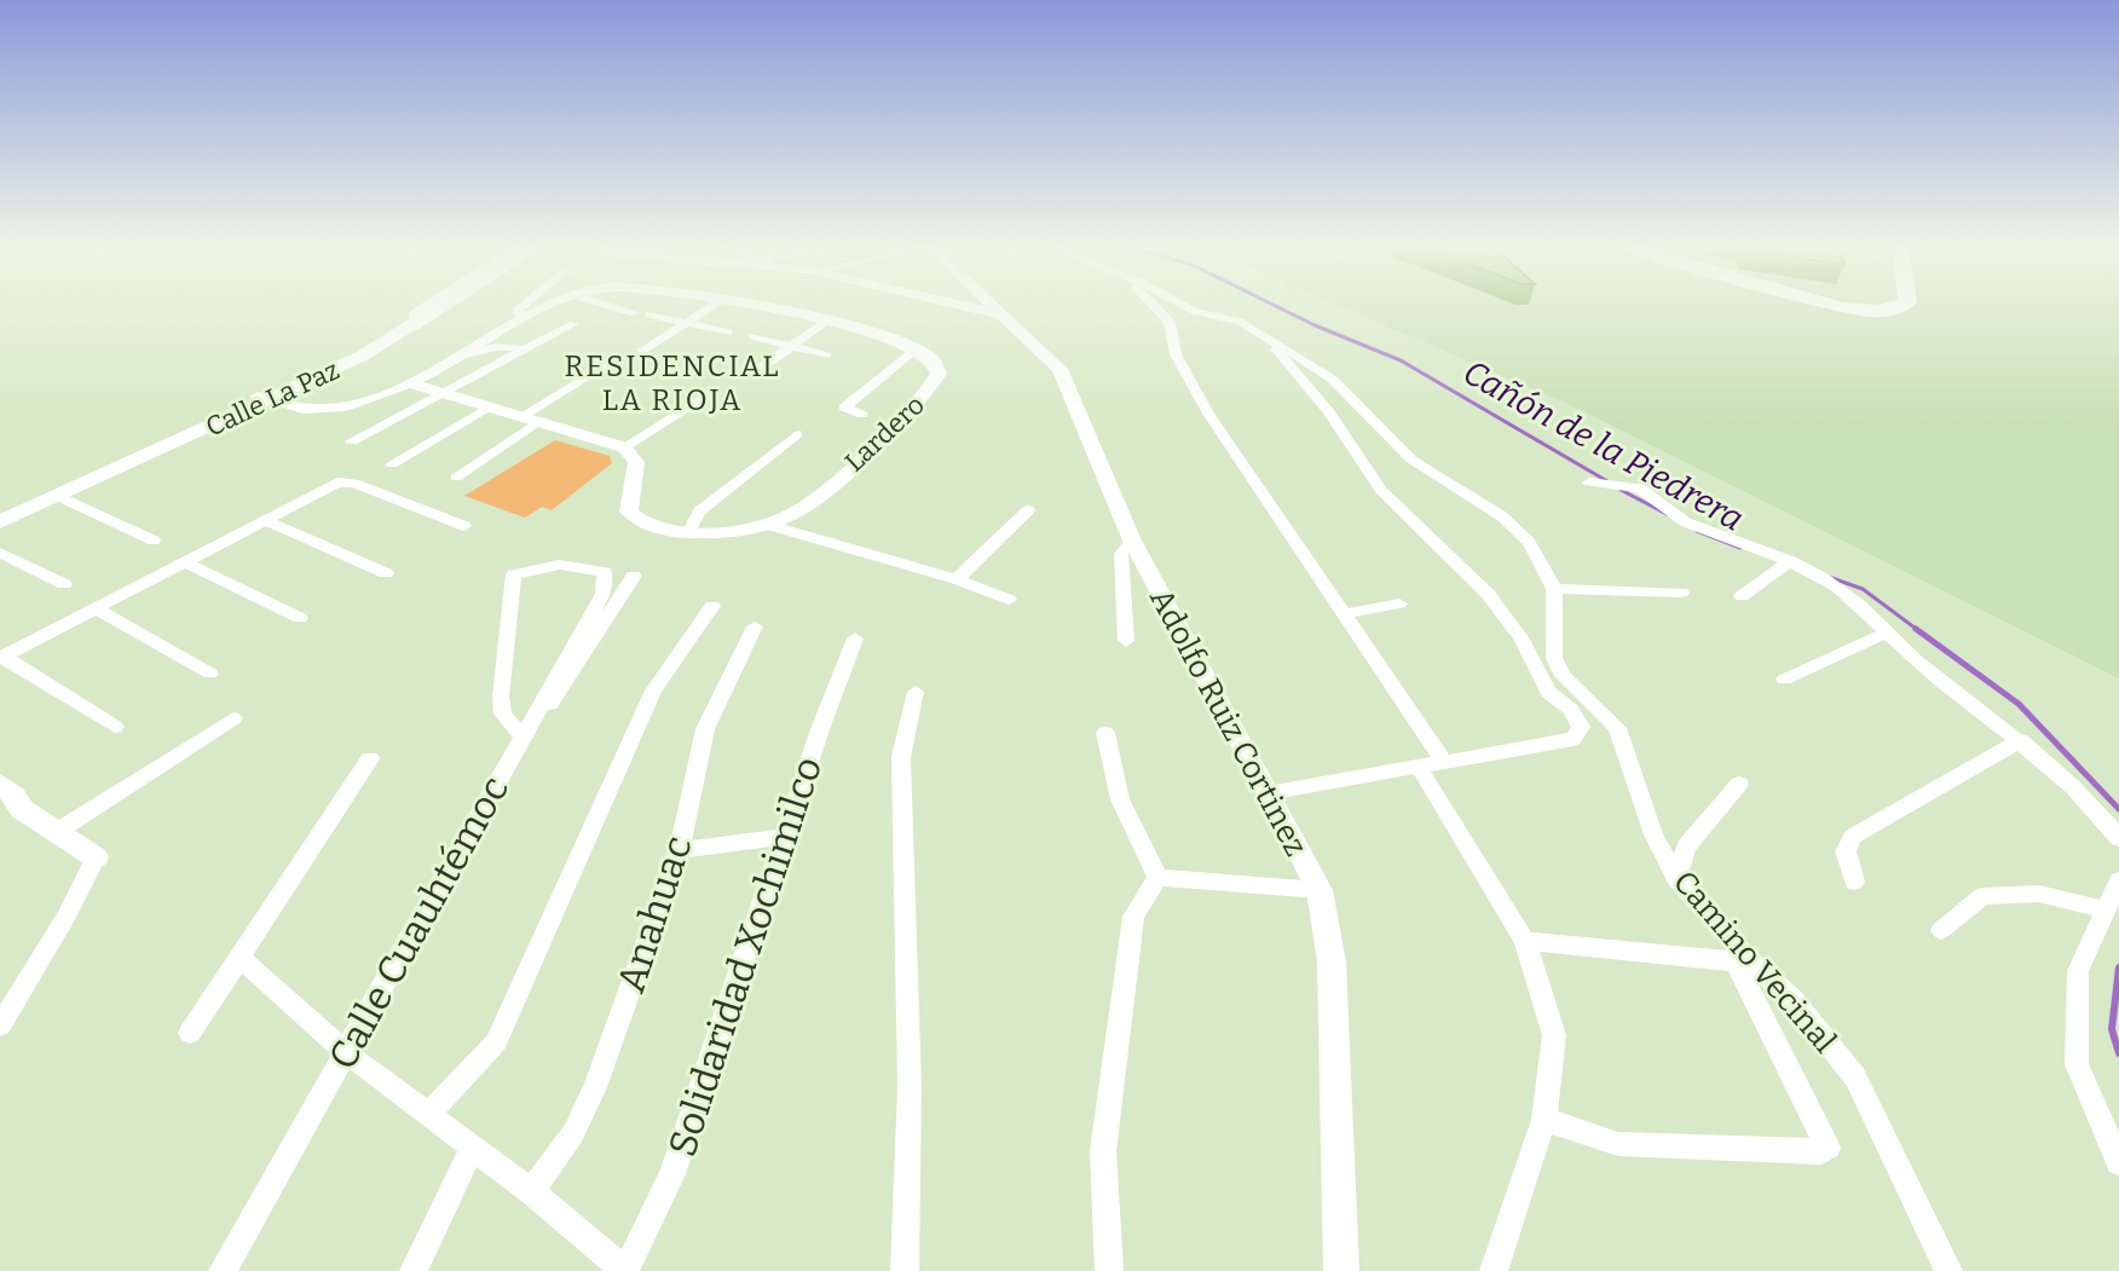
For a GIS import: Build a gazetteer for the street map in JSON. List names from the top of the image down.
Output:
{
  "streets": {
    "main road": ["Calle La Paz"],
    "street": [
      "Lardero",
      "Adolfo Ruiz Cortinez",
      "Anahuac",
      "Calle Cuauhtémoc",
      "Solidaridad Xochimilco",
      "Camino Vecinal"
    ]
  },
  "crossings": [
    ["Calle La Paz", "Lardero"]
  ],
  "districts": ["RESIDENCIAL LA RIOJA"],
  "water": ["Cañón de la Piedrera"]
}
